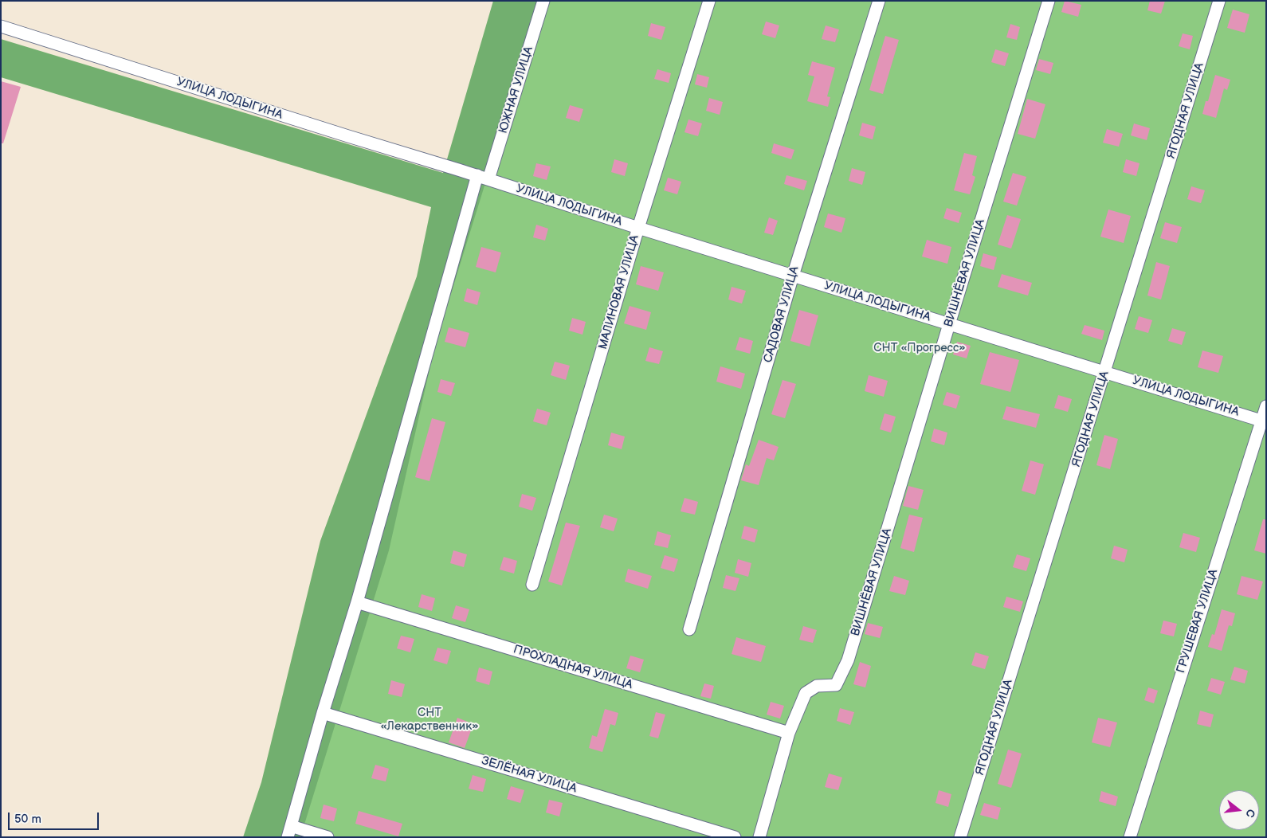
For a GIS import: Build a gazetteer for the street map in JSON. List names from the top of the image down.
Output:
{
  "streets": {
    "street": [
      "ЮЖНАЯ УЛИЦА",
      "УЛИЦА ЛОДЫГИНА",
      "ЯГОДНАЯ УЛИЦА",
      "ВИШНЁВАЯ УЛИЦА",
      "МАЛИНОВАЯ УЛИЦА",
      "САДОВАЯ УЛИЦА",
      "ГРУШЕВАЯ УЛИЦА",
      "ПРОХЛАДНАЯ УЛИЦА",
      "ЗЕЛЁНАЯ УЛИЦА"
    ]
  },
  "crossings": [
    ["ЮЖНАЯ УЛИЦА", "УЛИЦА ЛОДЫГИНА"],
    ["ЮЖНАЯ УЛИЦА", "ПРОХЛАДНАЯ УЛИЦА"],
    ["ЮЖНАЯ УЛИЦА", "ЗЕЛЁНАЯ УЛИЦА"],
    ["УЛИЦА ЛОДЫГИНА", "ЯГОДНАЯ УЛИЦА"],
    ["УЛИЦА ЛОДЫГИНА", "ВИШНЁВАЯ УЛИЦА"],
    ["УЛИЦА ЛОДЫГИНА", "МАЛИНОВАЯ УЛИЦА"],
    ["УЛИЦА ЛОДЫГИНА", "САДОВАЯ УЛИЦА"],
    ["УЛИЦА ЛОДЫГИНА", "ГРУШЕВАЯ УЛИЦА"],
    ["ВИШНЁВАЯ УЛИЦА", "ПРОХЛАДНАЯ УЛИЦА"]
  ],
  "parks": ["СНТ «Прогресс»", "СНТ «Лекарственник»"],
  "scale_bar": "50 m",
  "north": "right"
}
